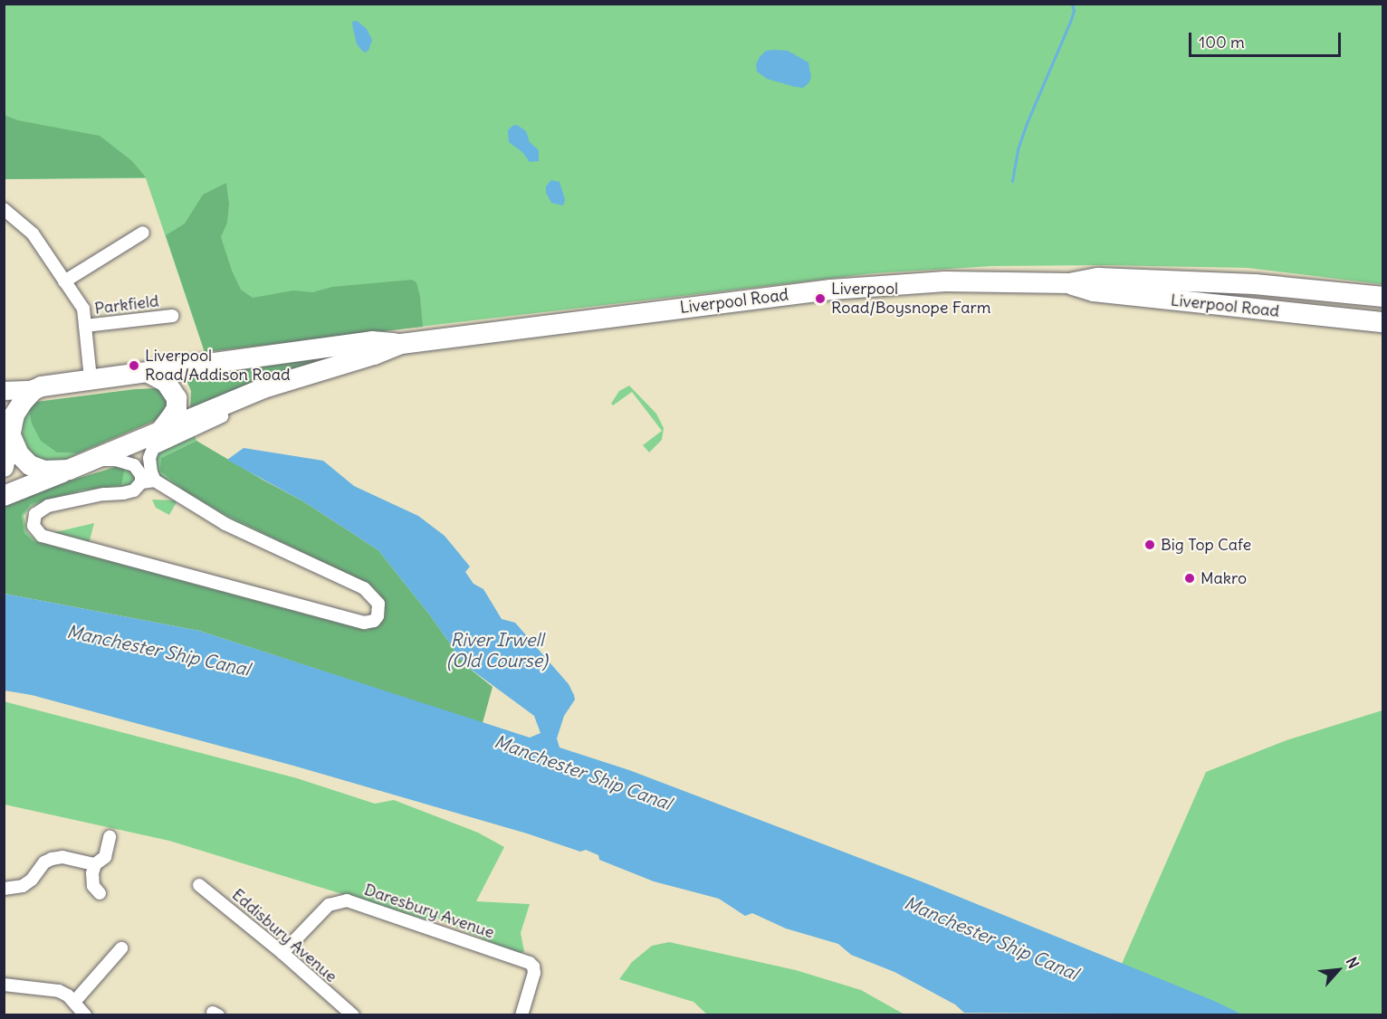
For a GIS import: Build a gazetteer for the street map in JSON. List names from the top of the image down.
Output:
{
  "streets": {
    "highway": ["Liverpool Road"],
    "street": ["Parkfield", "Daresbury Avenue", "Eddisbury Avenue"]
  },
  "crossings": [
    ["Daresbury Avenue", "Eddisbury Avenue"]
  ],
  "water": ["River Irwell (Old Course)", "Manchester Ship Canal"],
  "places": [
    "Liverpool Road/Boysnope Farm",
    "Liverpool Road/Addison Road",
    "Big Top Cafe",
    "Makro"
  ],
  "scale_bar": "100 m",
  "north": "top right"
}
